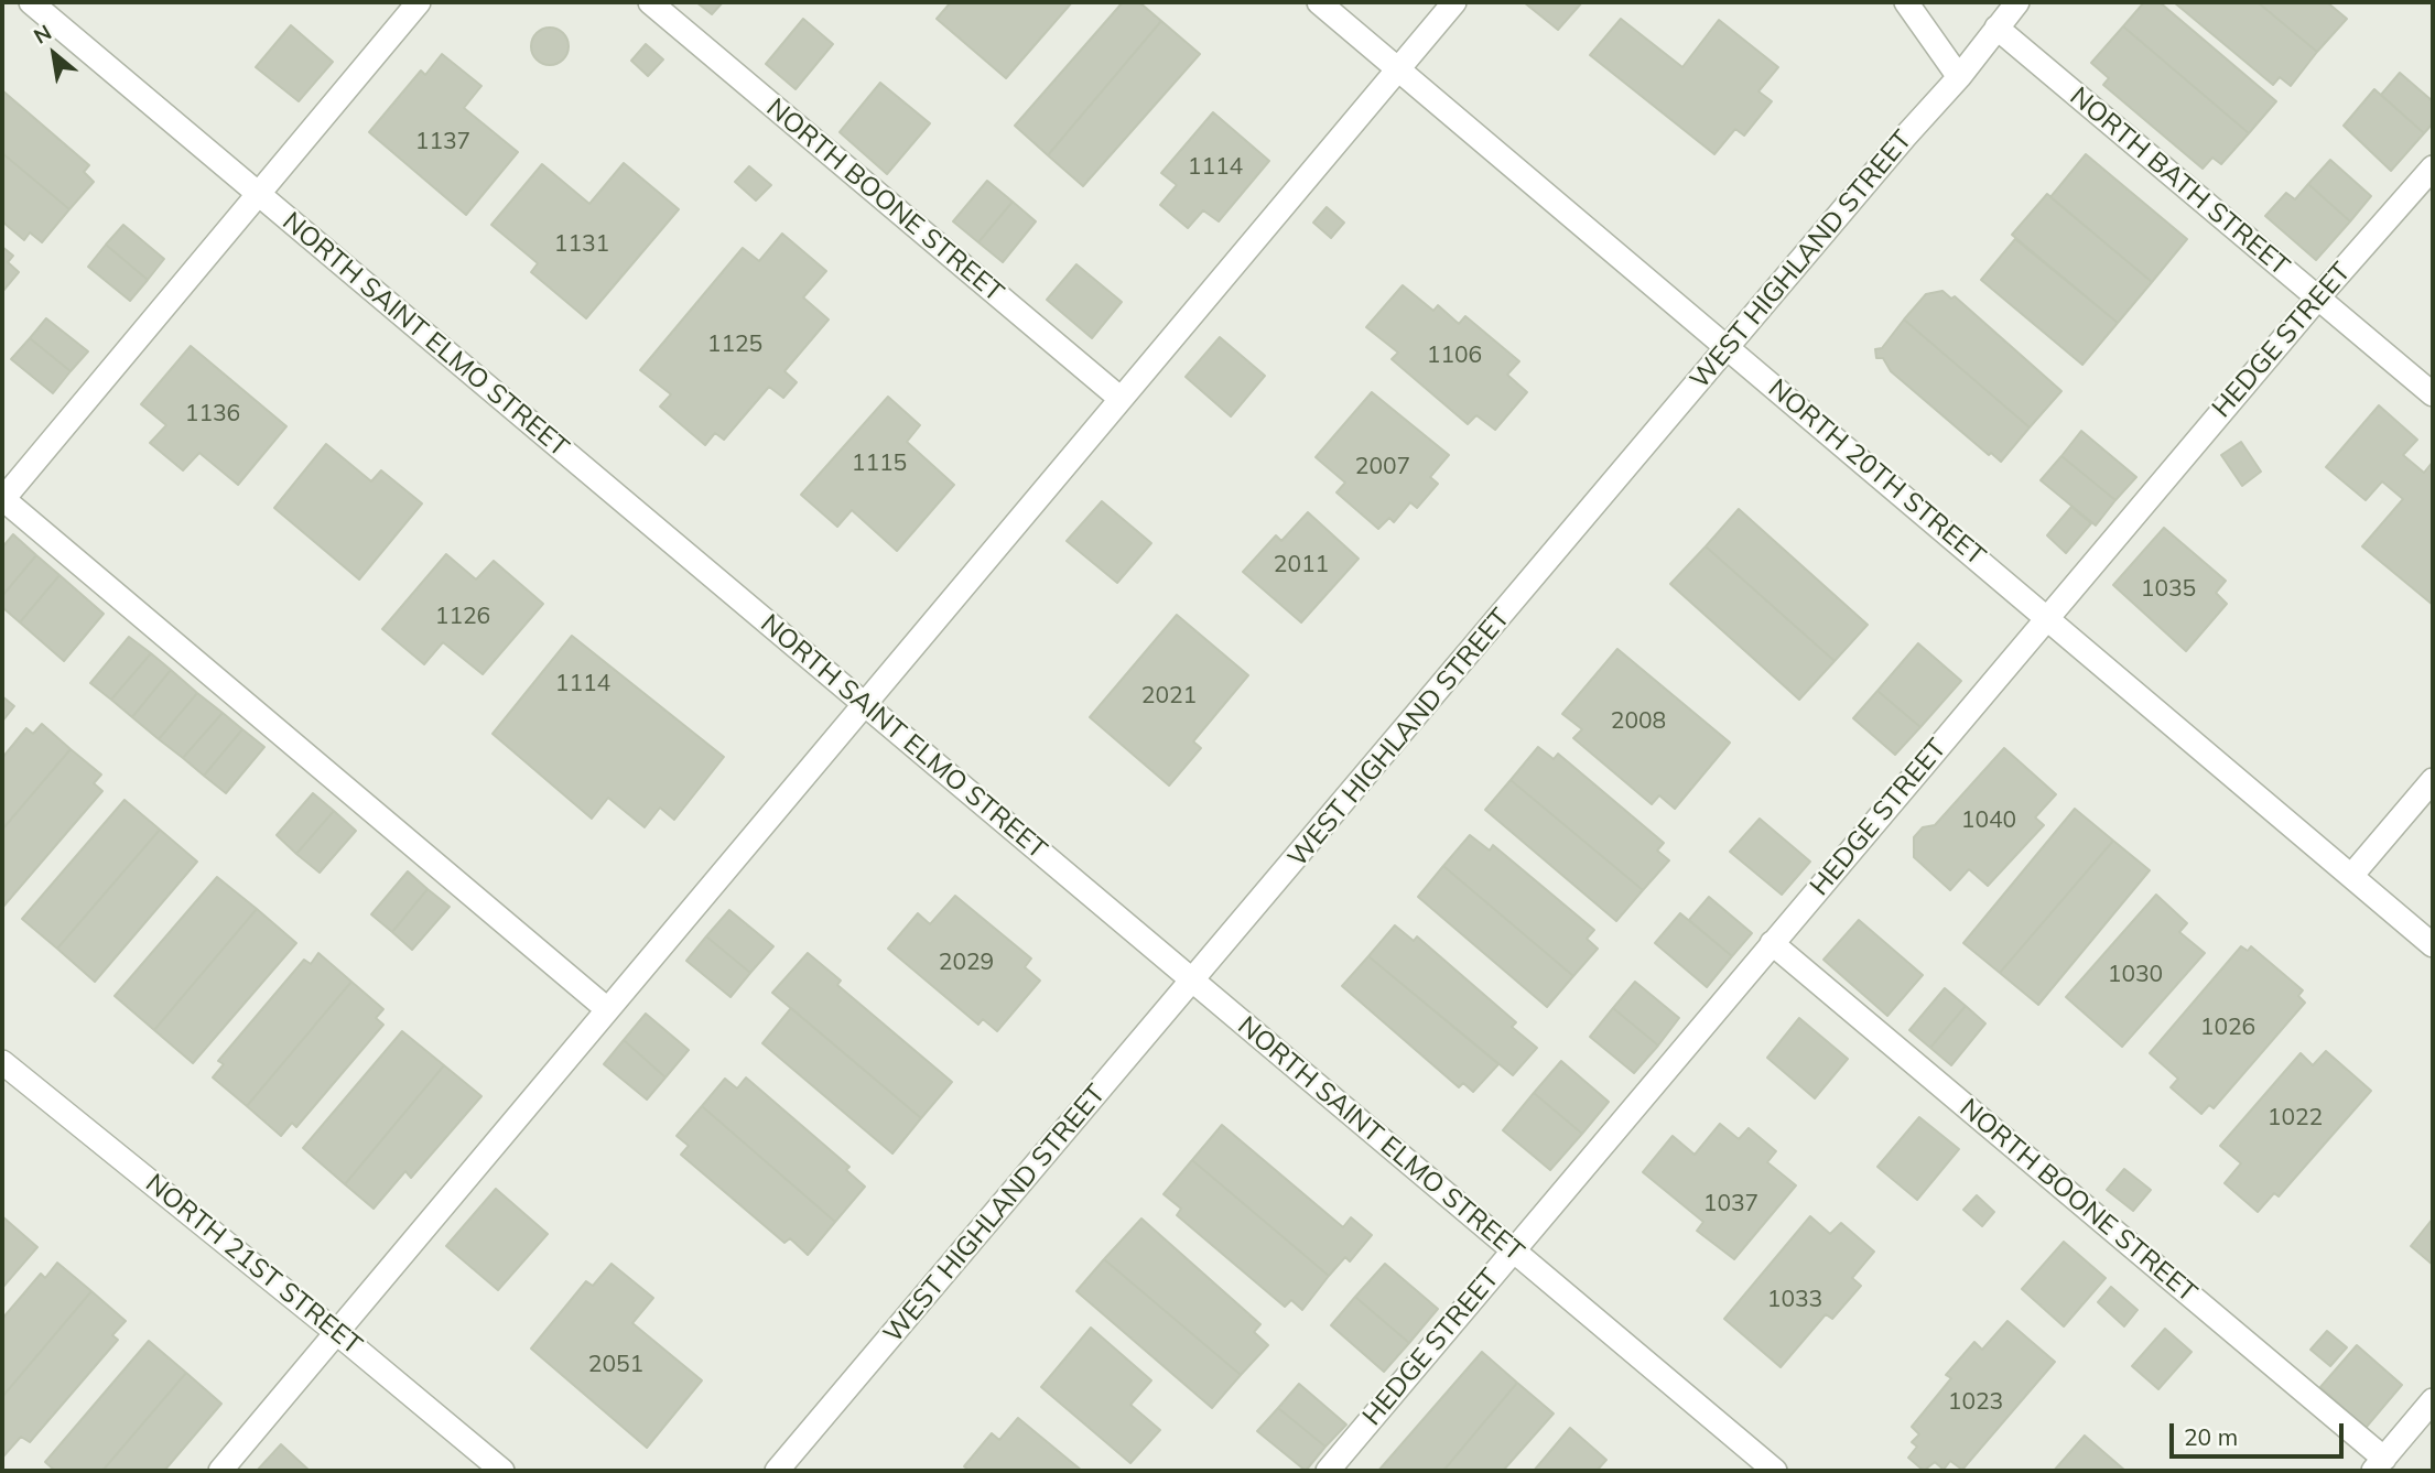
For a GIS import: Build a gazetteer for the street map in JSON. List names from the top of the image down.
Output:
{
  "streets": {
    "street": [
      "NORTH BATH STREET",
      "NORTH BOONE STREET",
      "WEST HIGHLAND STREET",
      "NORTH SAINT ELMO STREET",
      "HEDGE STREET",
      "NORTH 20TH STREET",
      "NORTH 21ST STREET"
    ]
  },
  "crossings": [
    ["NORTH BATH STREET", "WEST HIGHLAND STREET"],
    ["NORTH BATH STREET", "HEDGE STREET"],
    ["NORTH BOONE STREET", "HEDGE STREET"],
    ["WEST HIGHLAND STREET", "NORTH SAINT ELMO STREET"],
    ["WEST HIGHLAND STREET", "NORTH 20TH STREET"],
    ["NORTH SAINT ELMO STREET", "HEDGE STREET"],
    ["HEDGE STREET", "NORTH 20TH STREET"]
  ],
  "house_numbers": [
    "1137",
    "1114",
    "1131",
    "1125",
    "1106",
    "1136",
    "1115",
    "2007",
    "2011",
    "1035",
    "1126",
    "1114",
    "2021",
    "2008",
    "1040",
    "2029",
    "1030",
    "1026",
    "1022",
    "1037",
    "1033",
    "2051",
    "1023"
  ],
  "scale_bar": "20 m",
  "north": "top left"
}
